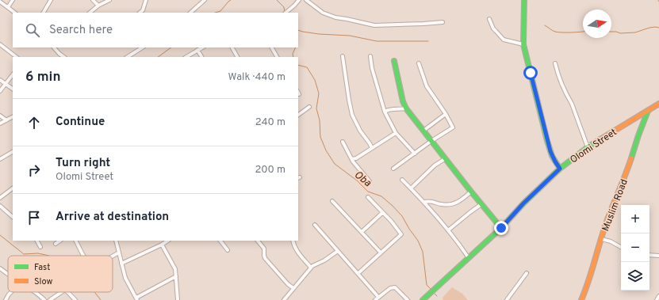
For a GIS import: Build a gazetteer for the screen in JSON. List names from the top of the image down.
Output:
{
  "streets": {
    "street": ["Olomi Street", "Muslim Road"]
  },
  "crossings": [
    ["Olomi Street", "Muslim Road"]
  ],
  "water": ["Oba"],
  "legend": ["Fast", "Slow"],
  "north": "right",
  "page": {
    "search": "Search here",
    "heading": ["6 min", "Walk · 440 m"],
    "list": [
      ["Continue", "240 m"],
      ["Turn right", "Olomi Street", "200 m"],
      "Arrive at destination"
    ],
    "map_buttons": ["+", "−"]
  }
}
